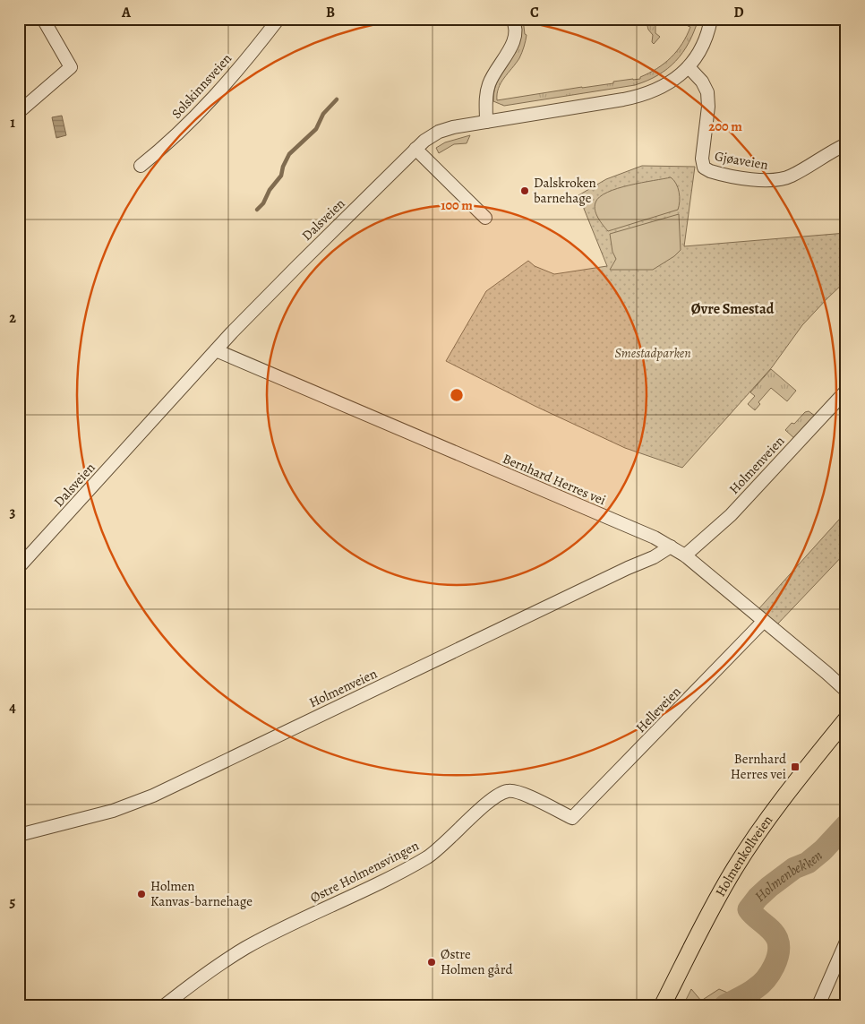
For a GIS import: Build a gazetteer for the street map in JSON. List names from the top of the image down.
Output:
{
  "streets": {
    "main road": ["Holmenkollveien"],
    "street": [
      "Solskinnsveien",
      "Gjøaveien",
      "Dalsveien",
      "Holmenveien",
      "Bernhard Herres vei",
      "Helleveien",
      "Østre Holmensvingen"
    ]
  },
  "crossings": [
    ["Gjøaveien", "Dalsveien"],
    ["Dalsveien", "Bernhard Herres vei"],
    ["Holmenveien", "Bernhard Herres vei"],
    ["Bernhard Herres vei", "Helleveien"],
    ["Helleveien", "Østre Holmensvingen"]
  ],
  "districts": ["Øvre Smestad"],
  "water": ["Holmenbekken"],
  "parks": ["Smestadparken"],
  "places": {
    "other": ["Dalskroken barnehage", "Holmen Kanvas-barnehage", "Østre Holmen gård"],
    "transit": ["Bernhard Herres vei"]
  },
  "grid": {
    "columns": [
      "A",
      "B",
      "C",
      "D"
    ],
    "rows": [
      "1",
      "2",
      "3",
      "4",
      "5"
    ]
  },
  "rings": ["200 m", "100 m"]
}
